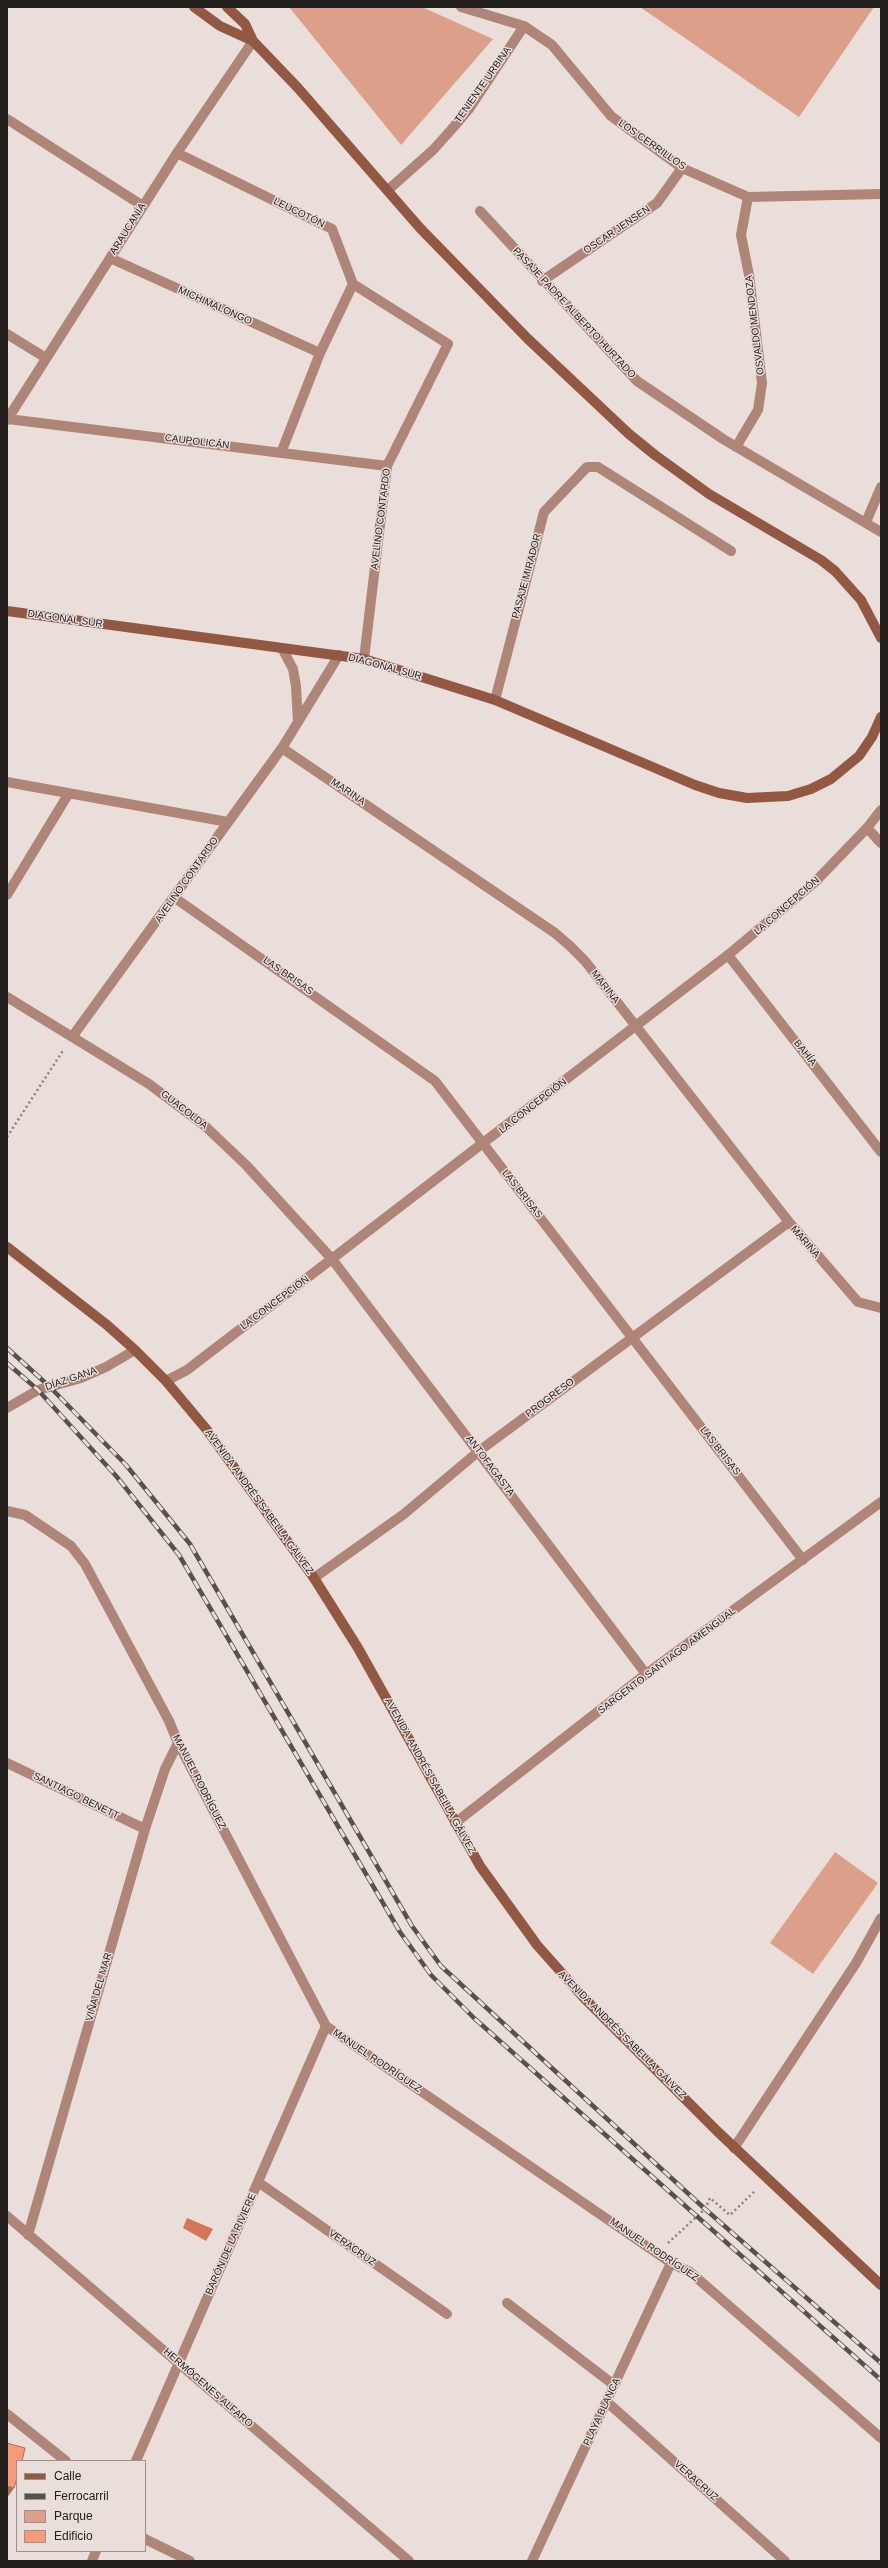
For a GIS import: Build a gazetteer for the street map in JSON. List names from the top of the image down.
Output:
{
  "streets": {
    "main road": ["DIAGONAL SUR", "AVENIDA ANDRÉS SABELLA GÁLVEZ"],
    "street": [
      "TENIENTE URBINA",
      "LOS CERRILLOS",
      "LEUCOTÓN",
      "ARAUCANÍA",
      "OSCAR JENSEN",
      "MICHIMALONGO",
      "PASAJE PADRE ALBERTO HURTADO",
      "OSVALDO MENDOZA",
      "CAUPOLICÁN",
      "AVELINO CONTARDO",
      "PASAJE MIRADOR",
      "MARINA",
      "LA CONCEPCIÓN",
      "LAS BRISAS",
      "BAHÍA",
      "GUACOLDA",
      "DÍAZ GANA",
      "PROGRESO",
      "ANTOFAGASTA",
      "SARGENTO SANTIAGO AMENGUAL",
      "MANUEL RODRÍGUEZ",
      "SANTIAGO BENETT",
      "VIÑA DEL MAR",
      "BARÓN DE LA RIVIERE",
      "VERACRUZ",
      "HERMÓGENES ALFARO",
      "PLAYA BLANCA"
    ]
  },
  "crossings": [
    ["TENIENTE URBINA", "LOS CERRILLOS"],
    ["LOS CERRILLOS", "OSCAR JENSEN"],
    ["LOS CERRILLOS", "OSVALDO MENDOZA"],
    ["LEUCOTÓN", "ARAUCANÍA"],
    ["LEUCOTÓN", "AVELINO CONTARDO"],
    ["ARAUCANÍA", "MICHIMALONGO"],
    ["ARAUCANÍA", "CAUPOLICÁN"],
    ["OSCAR JENSEN", "PASAJE PADRE ALBERTO HURTADO"],
    ["PASAJE PADRE ALBERTO HURTADO", "OSVALDO MENDOZA"],
    ["CAUPOLICÁN", "AVELINO CONTARDO"],
    ["AVELINO CONTARDO", "DIAGONAL SUR"],
    ["AVELINO CONTARDO", "MARINA"],
    ["AVELINO CONTARDO", "LAS BRISAS"],
    ["AVELINO CONTARDO", "GUACOLDA"],
    ["PASAJE MIRADOR", "DIAGONAL SUR"],
    ["MARINA", "LA CONCEPCIÓN"],
    ["MARINA", "PROGRESO"],
    ["LA CONCEPCIÓN", "LAS BRISAS"],
    ["LA CONCEPCIÓN", "BAHÍA"],
    ["LA CONCEPCIÓN", "GUACOLDA"],
    ["LA CONCEPCIÓN", "ANTOFAGASTA"],
    ["LA CONCEPCIÓN", "AVENIDA ANDRÉS SABELLA GÁLVEZ"],
    ["LAS BRISAS", "PROGRESO"],
    ["LAS BRISAS", "SARGENTO SANTIAGO AMENGUAL"],
    ["GUACOLDA", "ANTOFAGASTA"],
    ["DÍAZ GANA", "AVENIDA ANDRÉS SABELLA GÁLVEZ"],
    ["PROGRESO", "ANTOFAGASTA"],
    ["PROGRESO", "AVENIDA ANDRÉS SABELLA GÁLVEZ"],
    ["ANTOFAGASTA", "SARGENTO SANTIAGO AMENGUAL"],
    ["AVENIDA ANDRÉS SABELLA GÁLVEZ", "SARGENTO SANTIAGO AMENGUAL"],
    ["MANUEL RODRÍGUEZ", "VIÑA DEL MAR"],
    ["MANUEL RODRÍGUEZ", "BARÓN DE LA RIVIERE"],
    ["MANUEL RODRÍGUEZ", "PLAYA BLANCA"],
    ["SANTIAGO BENETT", "VIÑA DEL MAR"],
    ["VIÑA DEL MAR", "HERMÓGENES ALFARO"],
    ["BARÓN DE LA RIVIERE", "VERACRUZ"],
    ["BARÓN DE LA RIVIERE", "HERMÓGENES ALFARO"],
    ["VERACRUZ", "PLAYA BLANCA"]
  ],
  "legend": [
    "Calle",
    "Ferrocarril",
    "Parque",
    "Edificio"
  ]
}
